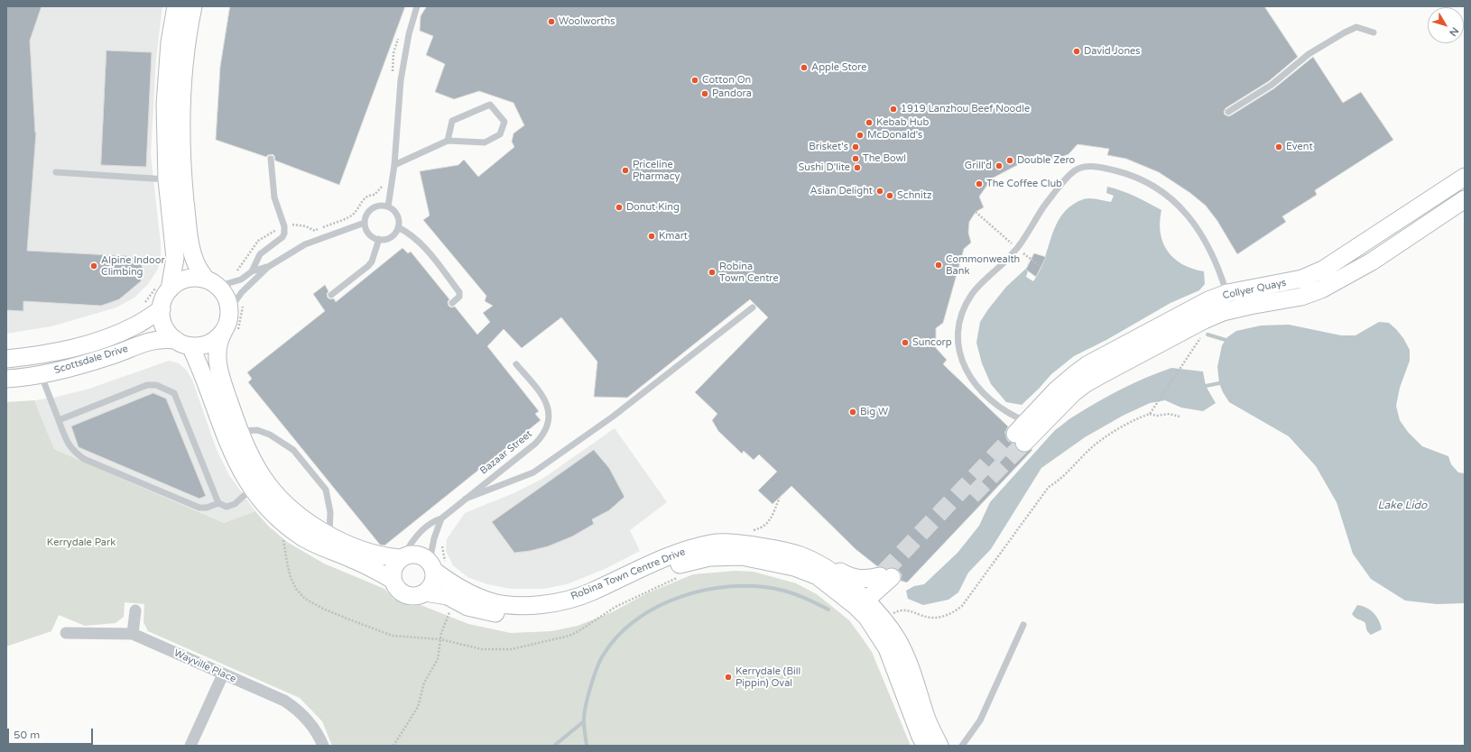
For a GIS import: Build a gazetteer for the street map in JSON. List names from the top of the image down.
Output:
{
  "streets": {
    "street": [
      "Collyer Quays",
      "Scottsdale Drive",
      "Robina Town Centre Drive",
      "Wayville Place"
    ],
    "lane": ["Bazaar Street"]
  },
  "crossings": [
    ["Bazaar Street", "Robina Town Centre Drive"]
  ],
  "water": ["Lake Lido"],
  "parks": ["Kerrydale Park"],
  "places": [
    "Woolworths",
    "David Jones",
    "Apple Store",
    "Cotton On",
    "Pandora",
    "1919 Lanzhou Beef Noodle",
    "Kebab Hub",
    "McDonald's",
    "Brisket's",
    "Event",
    "The Bowl",
    "Double Zero",
    "Grill'd",
    "Sushi D'lite",
    "Priceline Pharmacy",
    "The Coffee Club",
    "Asian Delight",
    "Schnitz",
    "Donut King",
    "Kmart",
    "Commonwealth Bank",
    "Alpine Indoor Climbing",
    "Robina Town Centre",
    "Suncorp",
    "Big W",
    "Kerrydale (Bill Pippin) Oval"
  ],
  "scale_bar": "50 m",
  "north": "bottom right"
}
